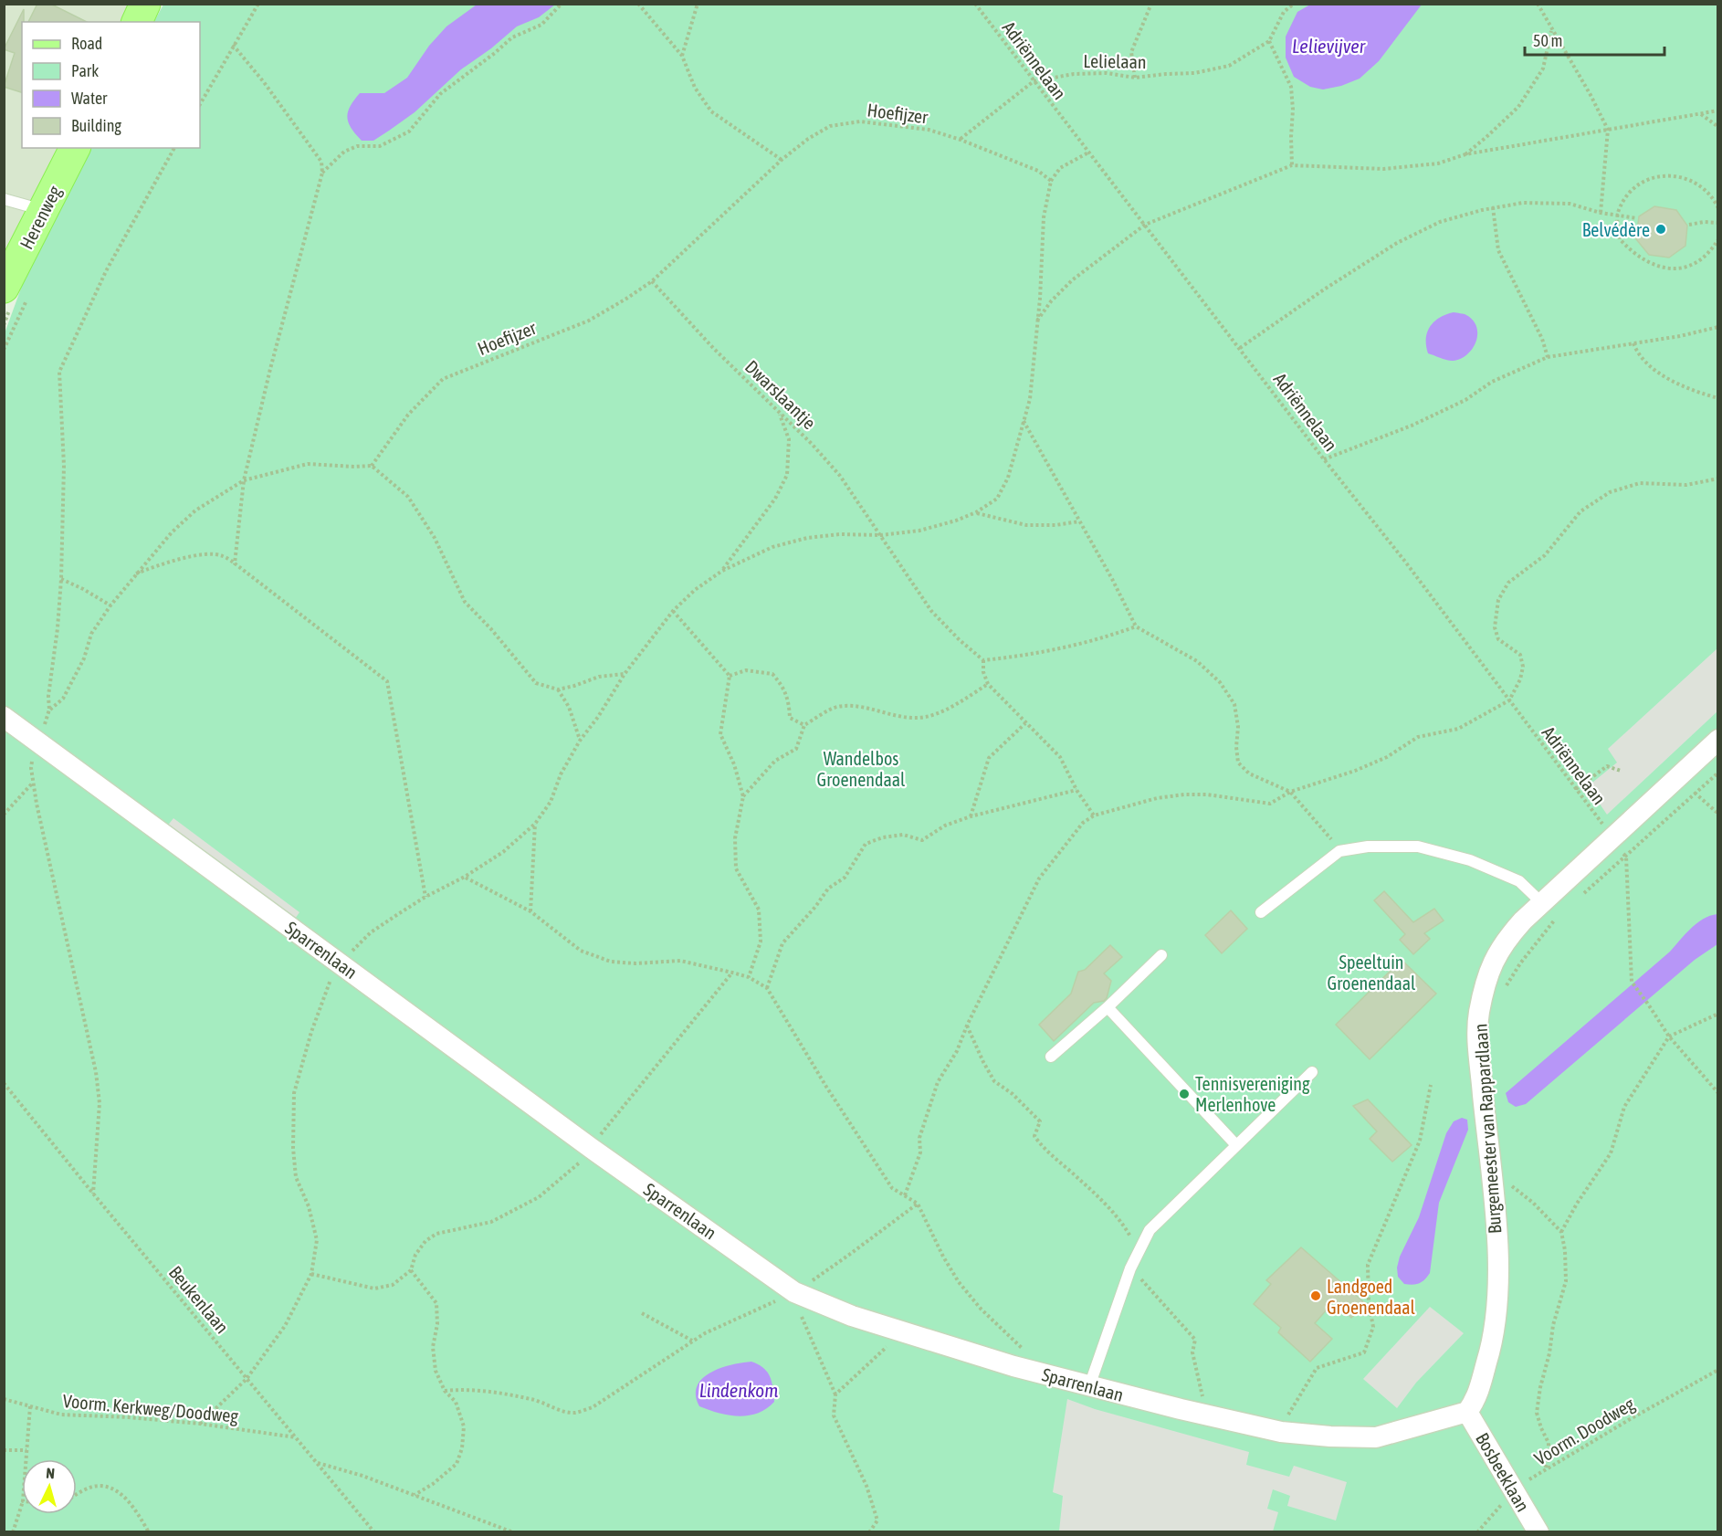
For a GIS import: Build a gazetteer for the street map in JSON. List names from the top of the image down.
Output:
{
  "streets": {
    "main road": ["Herenweg"],
    "street": ["Sparrenlaan", "Burgemeester van Rappardlaan", "Bosbeeklaan"],
    "path": [
      "Adriënnelaan",
      "Lelielaan",
      "Hoefijzer",
      "Dwarslaantje",
      "Beukenlaan",
      "Voorm. Kerkweg/Doodweg",
      "Voorm. Doodweg"
    ]
  },
  "crossings": [
    ["Adriënnelaan", "Lelielaan"],
    ["Adriënnelaan", "Burgemeester van Rappardlaan"],
    ["Lelielaan", "Hoefijzer"],
    ["Hoefijzer", "Dwarslaantje"],
    ["Sparrenlaan", "Burgemeester van Rappardlaan"],
    ["Sparrenlaan", "Bosbeeklaan"],
    ["Burgemeester van Rappardlaan", "Bosbeeklaan"],
    ["Beukenlaan", "Voorm. Kerkweg/Doodweg"],
    ["Voorm. Doodweg", "Bosbeeklaan"]
  ],
  "water": ["Lelievijver", "Lindenkom"],
  "parks": ["Wandelbos Groenendaal", "Speeltuin Groenendaal"],
  "places": ["Belvédère", "Tennisvereniging Merlenhove", "Landgoed Groenendaal"],
  "legend": [
    "Road",
    "Park",
    "Water",
    "Building"
  ],
  "scale_bar": "50 m",
  "north": "top"
}
